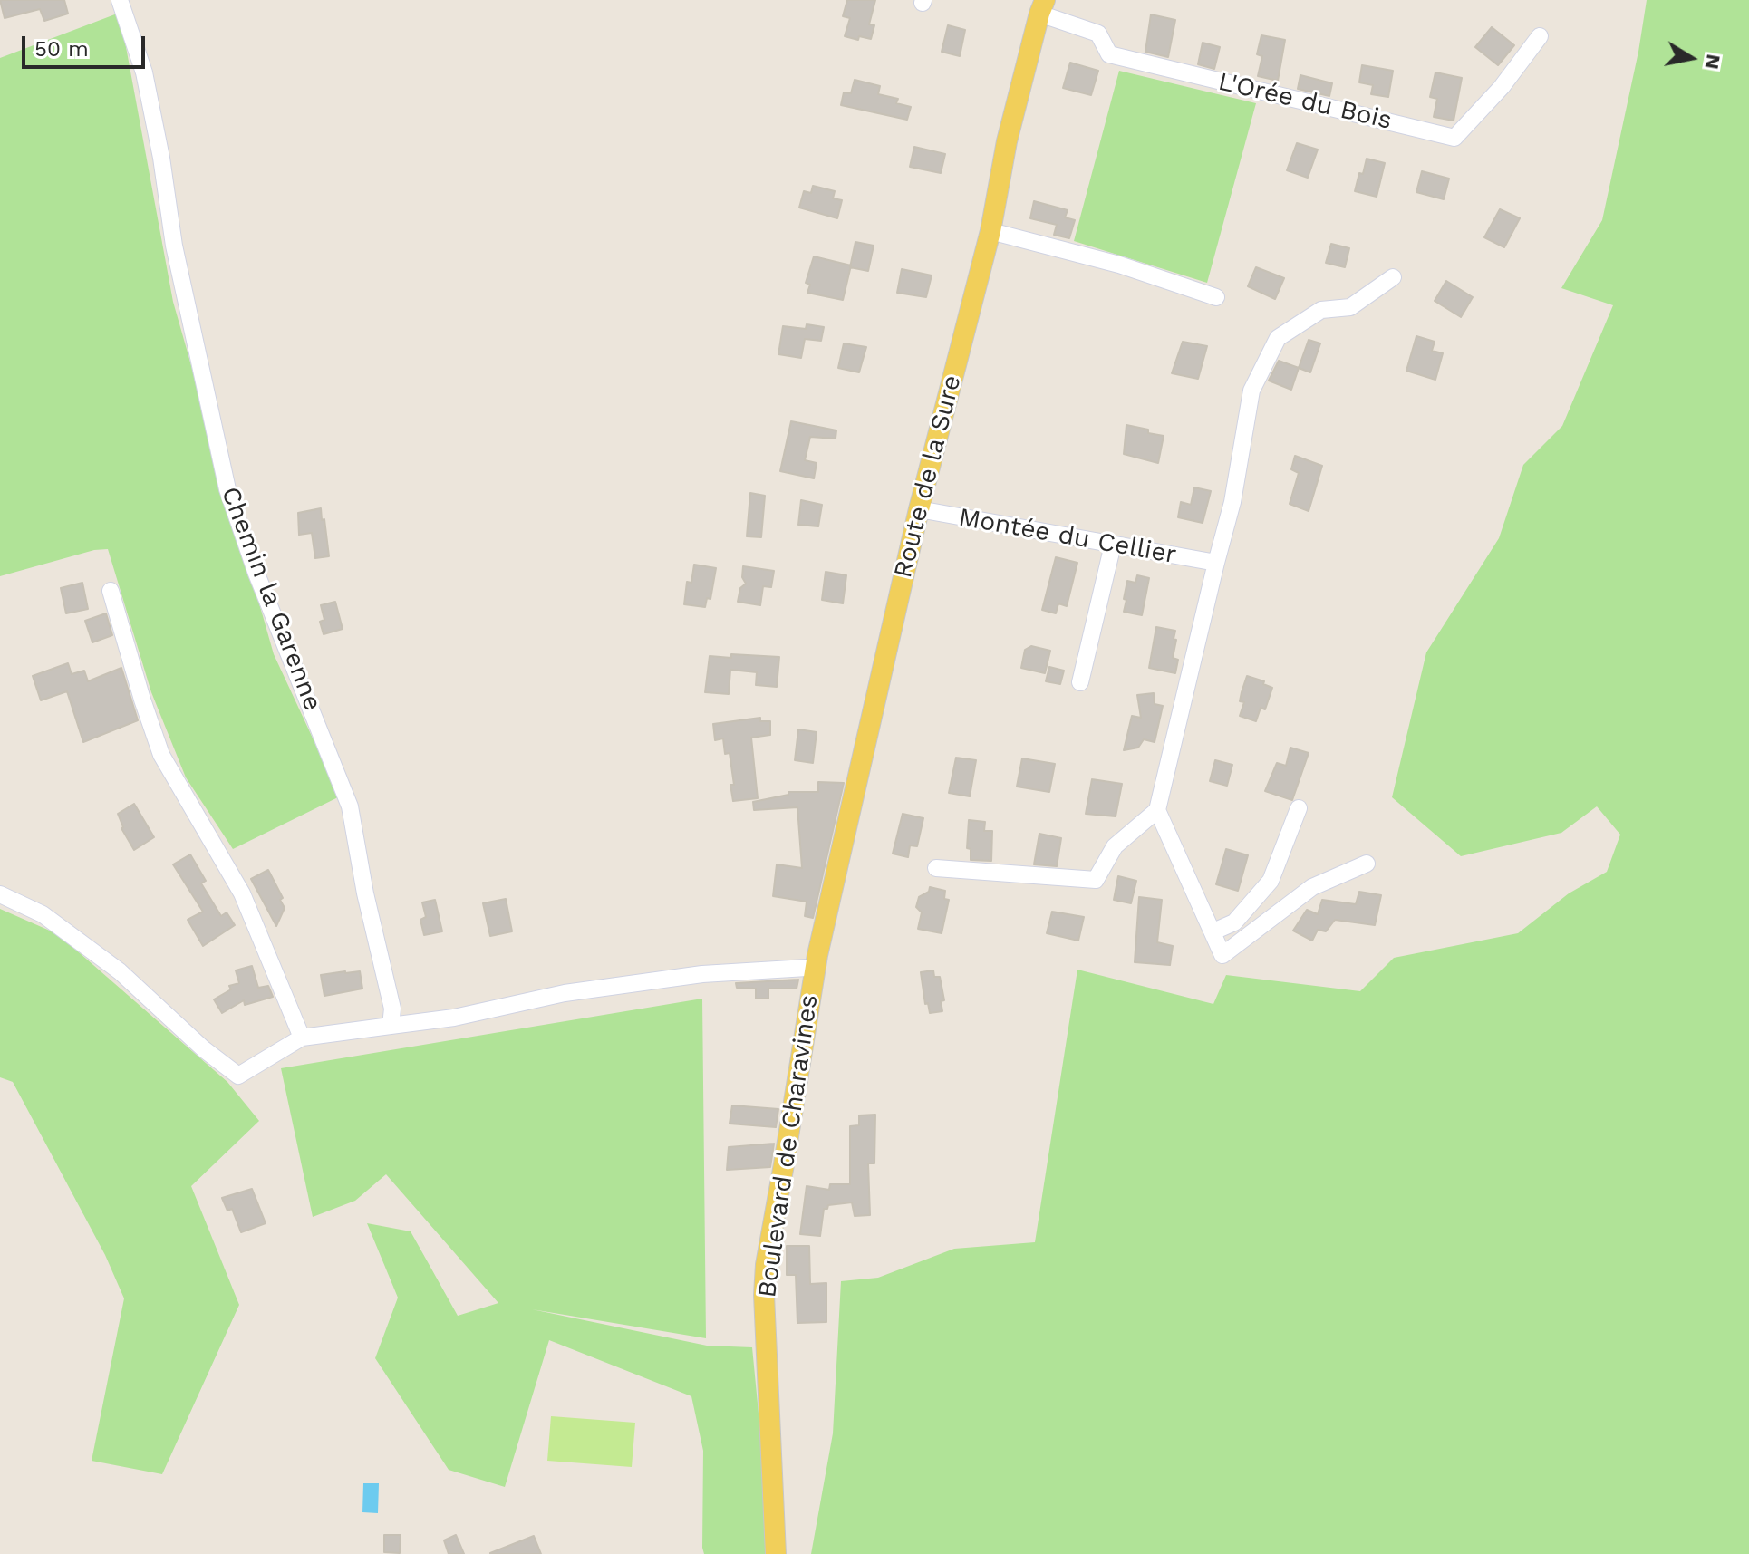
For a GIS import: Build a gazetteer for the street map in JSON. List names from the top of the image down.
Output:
{
  "streets": {
    "main road": ["Route de la Sure", "Boulevard de Charavines"],
    "street": ["L'Orée du Bois", "Montée du Cellier", "Chemin la Garenne"]
  },
  "crossings": [
    ["L'Orée du Bois", "Route de la Sure"],
    ["Route de la Sure", "Montée du Cellier"],
    ["Route de la Sure", "Boulevard de Charavines"]
  ],
  "scale_bar": "50 m",
  "north": "right"
}
